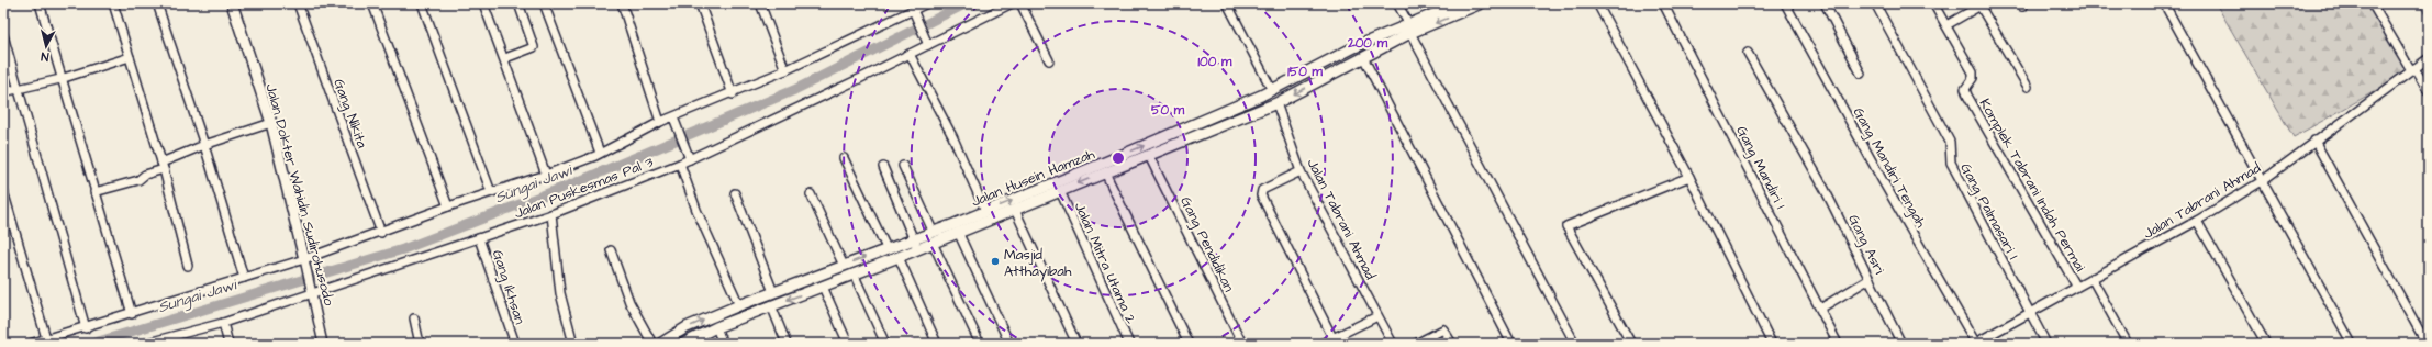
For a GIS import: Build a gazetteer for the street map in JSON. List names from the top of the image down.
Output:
{
  "streets": {
    "street": [
      "Gang Nikita",
      "Gang Mandiri 1",
      "Gang Mandiri Tengah",
      "Jalan Husein Hamzah",
      "Komplek Tabrani Indah Permai",
      "Jalan Puskesmas Pal 3",
      "Jalan Dokter Wahidin Sudirohusodo",
      "Jalan Tabrani Ahmad",
      "Gang Palmasari I",
      "Gang Pendidikan",
      "Gang Asri",
      "Jalan Mitra Utama 2",
      "Gang Ikhsan"
    ]
  },
  "crossings": [
    ["Gang Mandiri Tengah", "Jalan Tabrani Ahmad"],
    ["Jalan Husein Hamzah", "Jalan Tabrani Ahmad"],
    ["Jalan Husein Hamzah", "Gang Pendidikan"],
    ["Jalan Husein Hamzah", "Jalan Mitra Utama 2"],
    ["Komplek Tabrani Indah Permai", "Jalan Tabrani Ahmad"],
    ["Jalan Puskesmas Pal 3", "Jalan Dokter Wahidin Sudirohusodo"],
    ["Jalan Puskesmas Pal 3", "Gang Ikhsan"],
    ["Jalan Tabrani Ahmad", "Gang Palmasari I"]
  ],
  "water": ["Sungai Jawi"],
  "places": ["Masjid Atthayibah"],
  "north": "bottom",
  "rings": [
    "200 m",
    "100 m",
    "150 m",
    "50 m"
  ]
}
